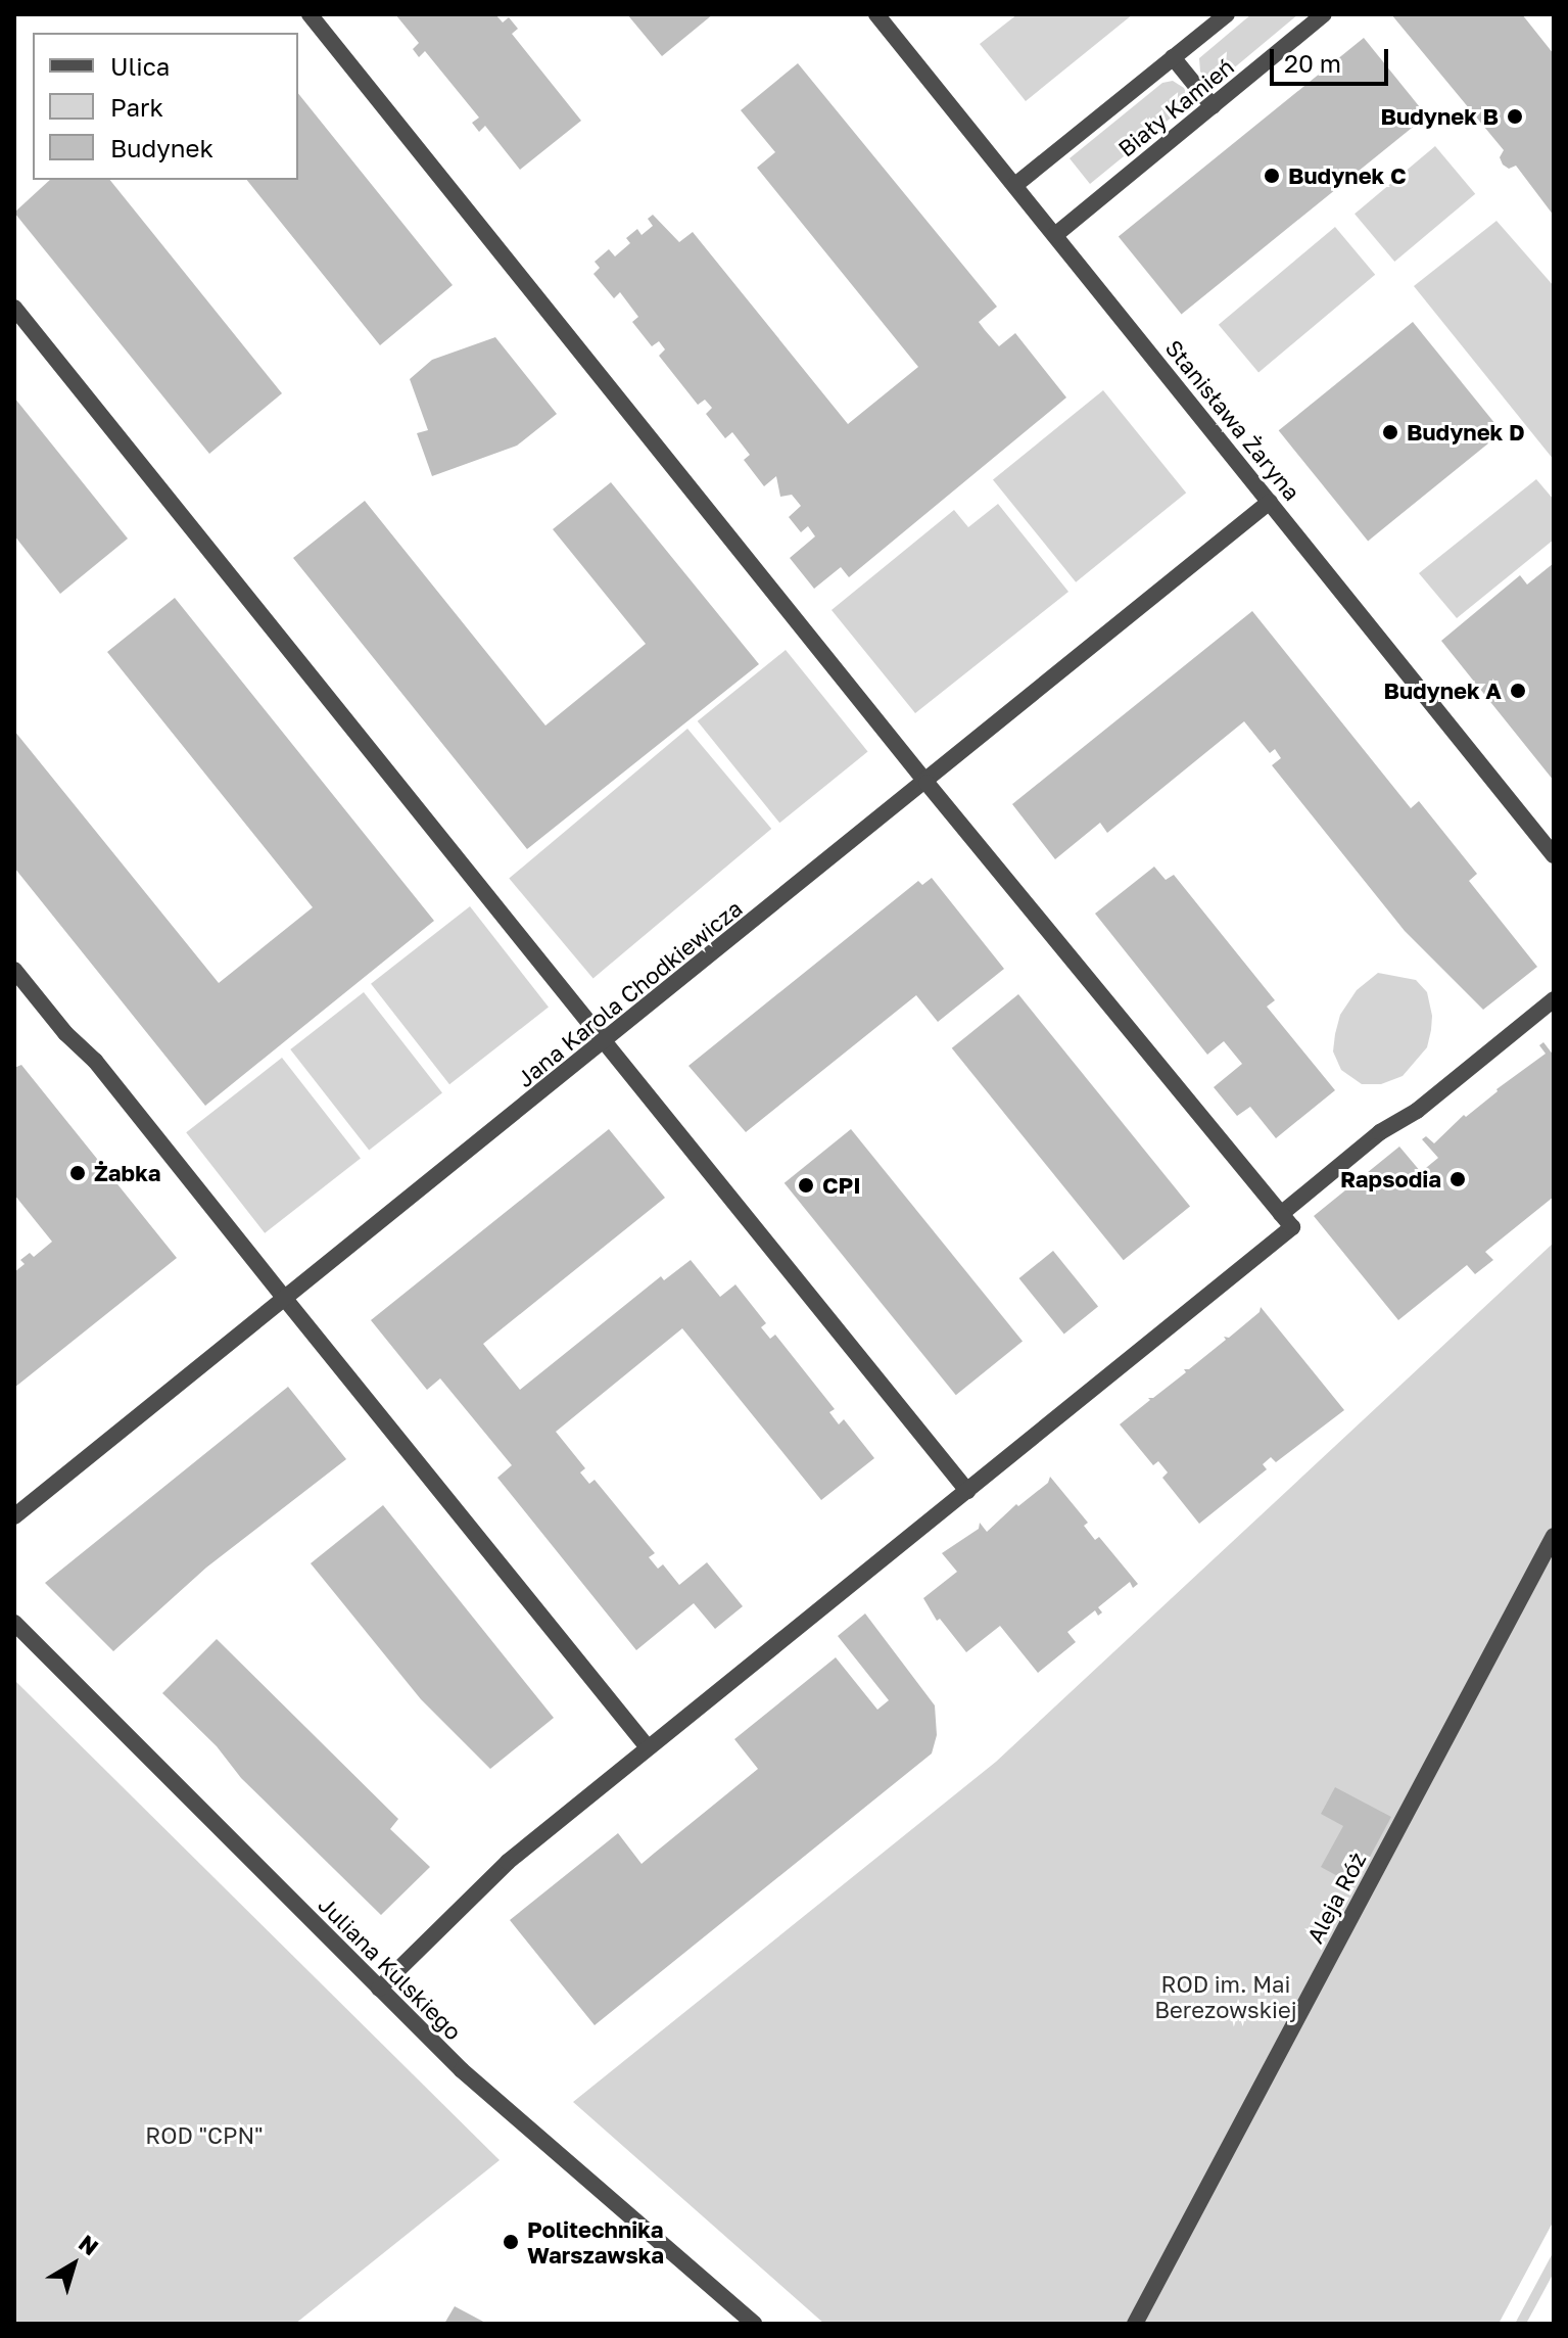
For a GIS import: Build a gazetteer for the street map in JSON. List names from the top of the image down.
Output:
{
  "streets": {
    "street": [
      "Biały Kamień",
      "Stanisława Żaryna",
      "Jana Karola Chodkiewicza",
      "Aleja Róż",
      "Juliana Kulskiego"
    ]
  },
  "crossings": [
    ["Biały Kamień", "Stanisława Żaryna"],
    ["Stanisława Żaryna", "Jana Karola Chodkiewicza"]
  ],
  "parks": ["ROD im. Mai Berezowskiej", "ROD \"CPN\""],
  "places": [
    "Budynek B",
    "Budynek C",
    "Budynek D",
    "Budynek A",
    "Żabka",
    "Rapsodia",
    "CPI",
    "Politechnika Warszawska"
  ],
  "legend": ["Ulica", "Park", "Budynek"],
  "scale_bar": "20 m",
  "north": "top right"
}
